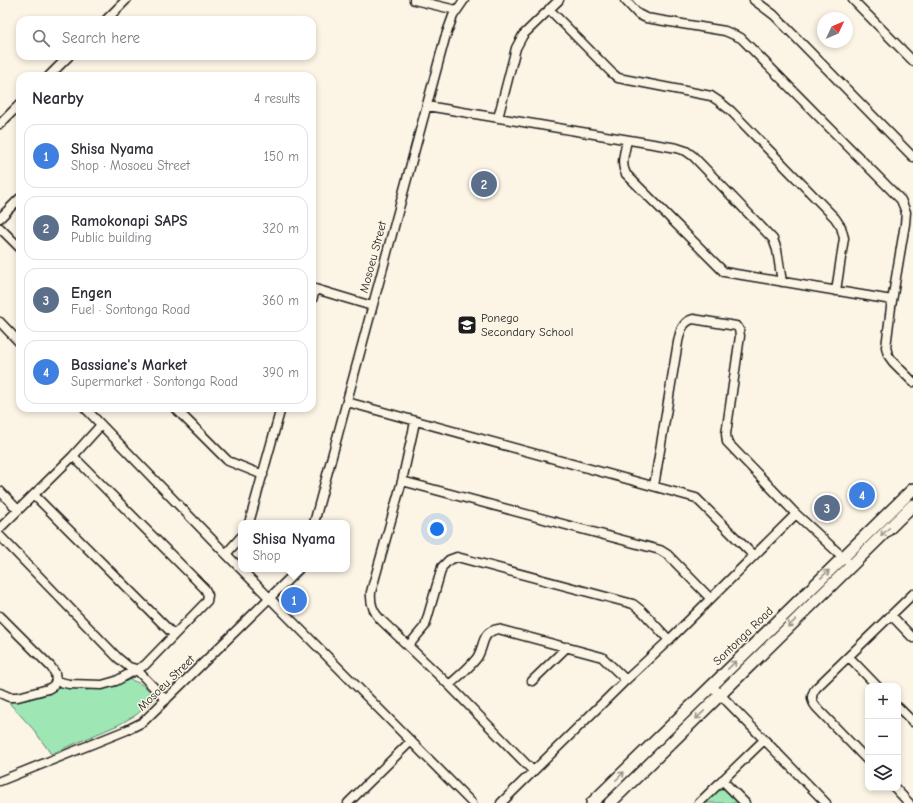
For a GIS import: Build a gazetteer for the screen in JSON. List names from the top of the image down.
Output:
{
  "streets": {
    "main road": ["Sontonga Road"],
    "street": ["Mosoeu Street"]
  },
  "places": {
    "school or university": ["Ponego Secondary School"]
  },
  "north": "top right",
  "page": {
    "search": "Search here",
    "heading": ["Nearby", "4 results"],
    "list": [
      {
        "mark": "1",
        "name": "Shisa Nyama",
        "note": "Shop · Mosoeu Street",
        "value": "150 m"
      },
      {
        "mark": "2",
        "name": "Ramokonapi SAPS",
        "note": "Public building",
        "value": "320 m"
      },
      {
        "mark": "3",
        "name": "Engen",
        "note": "Fuel · Sontonga Road",
        "value": "360 m"
      },
      {
        "mark": "4",
        "name": "Bassiane's Market",
        "note": "Supermarket · Sontonga Road",
        "value": "390 m"
      }
    ],
    "pins": [
      "2",
      "4",
      "3",
      "1"
    ],
    "popup": ["Shisa Nyama", "Shop"],
    "map_buttons": ["+", "−"]
  }
}
